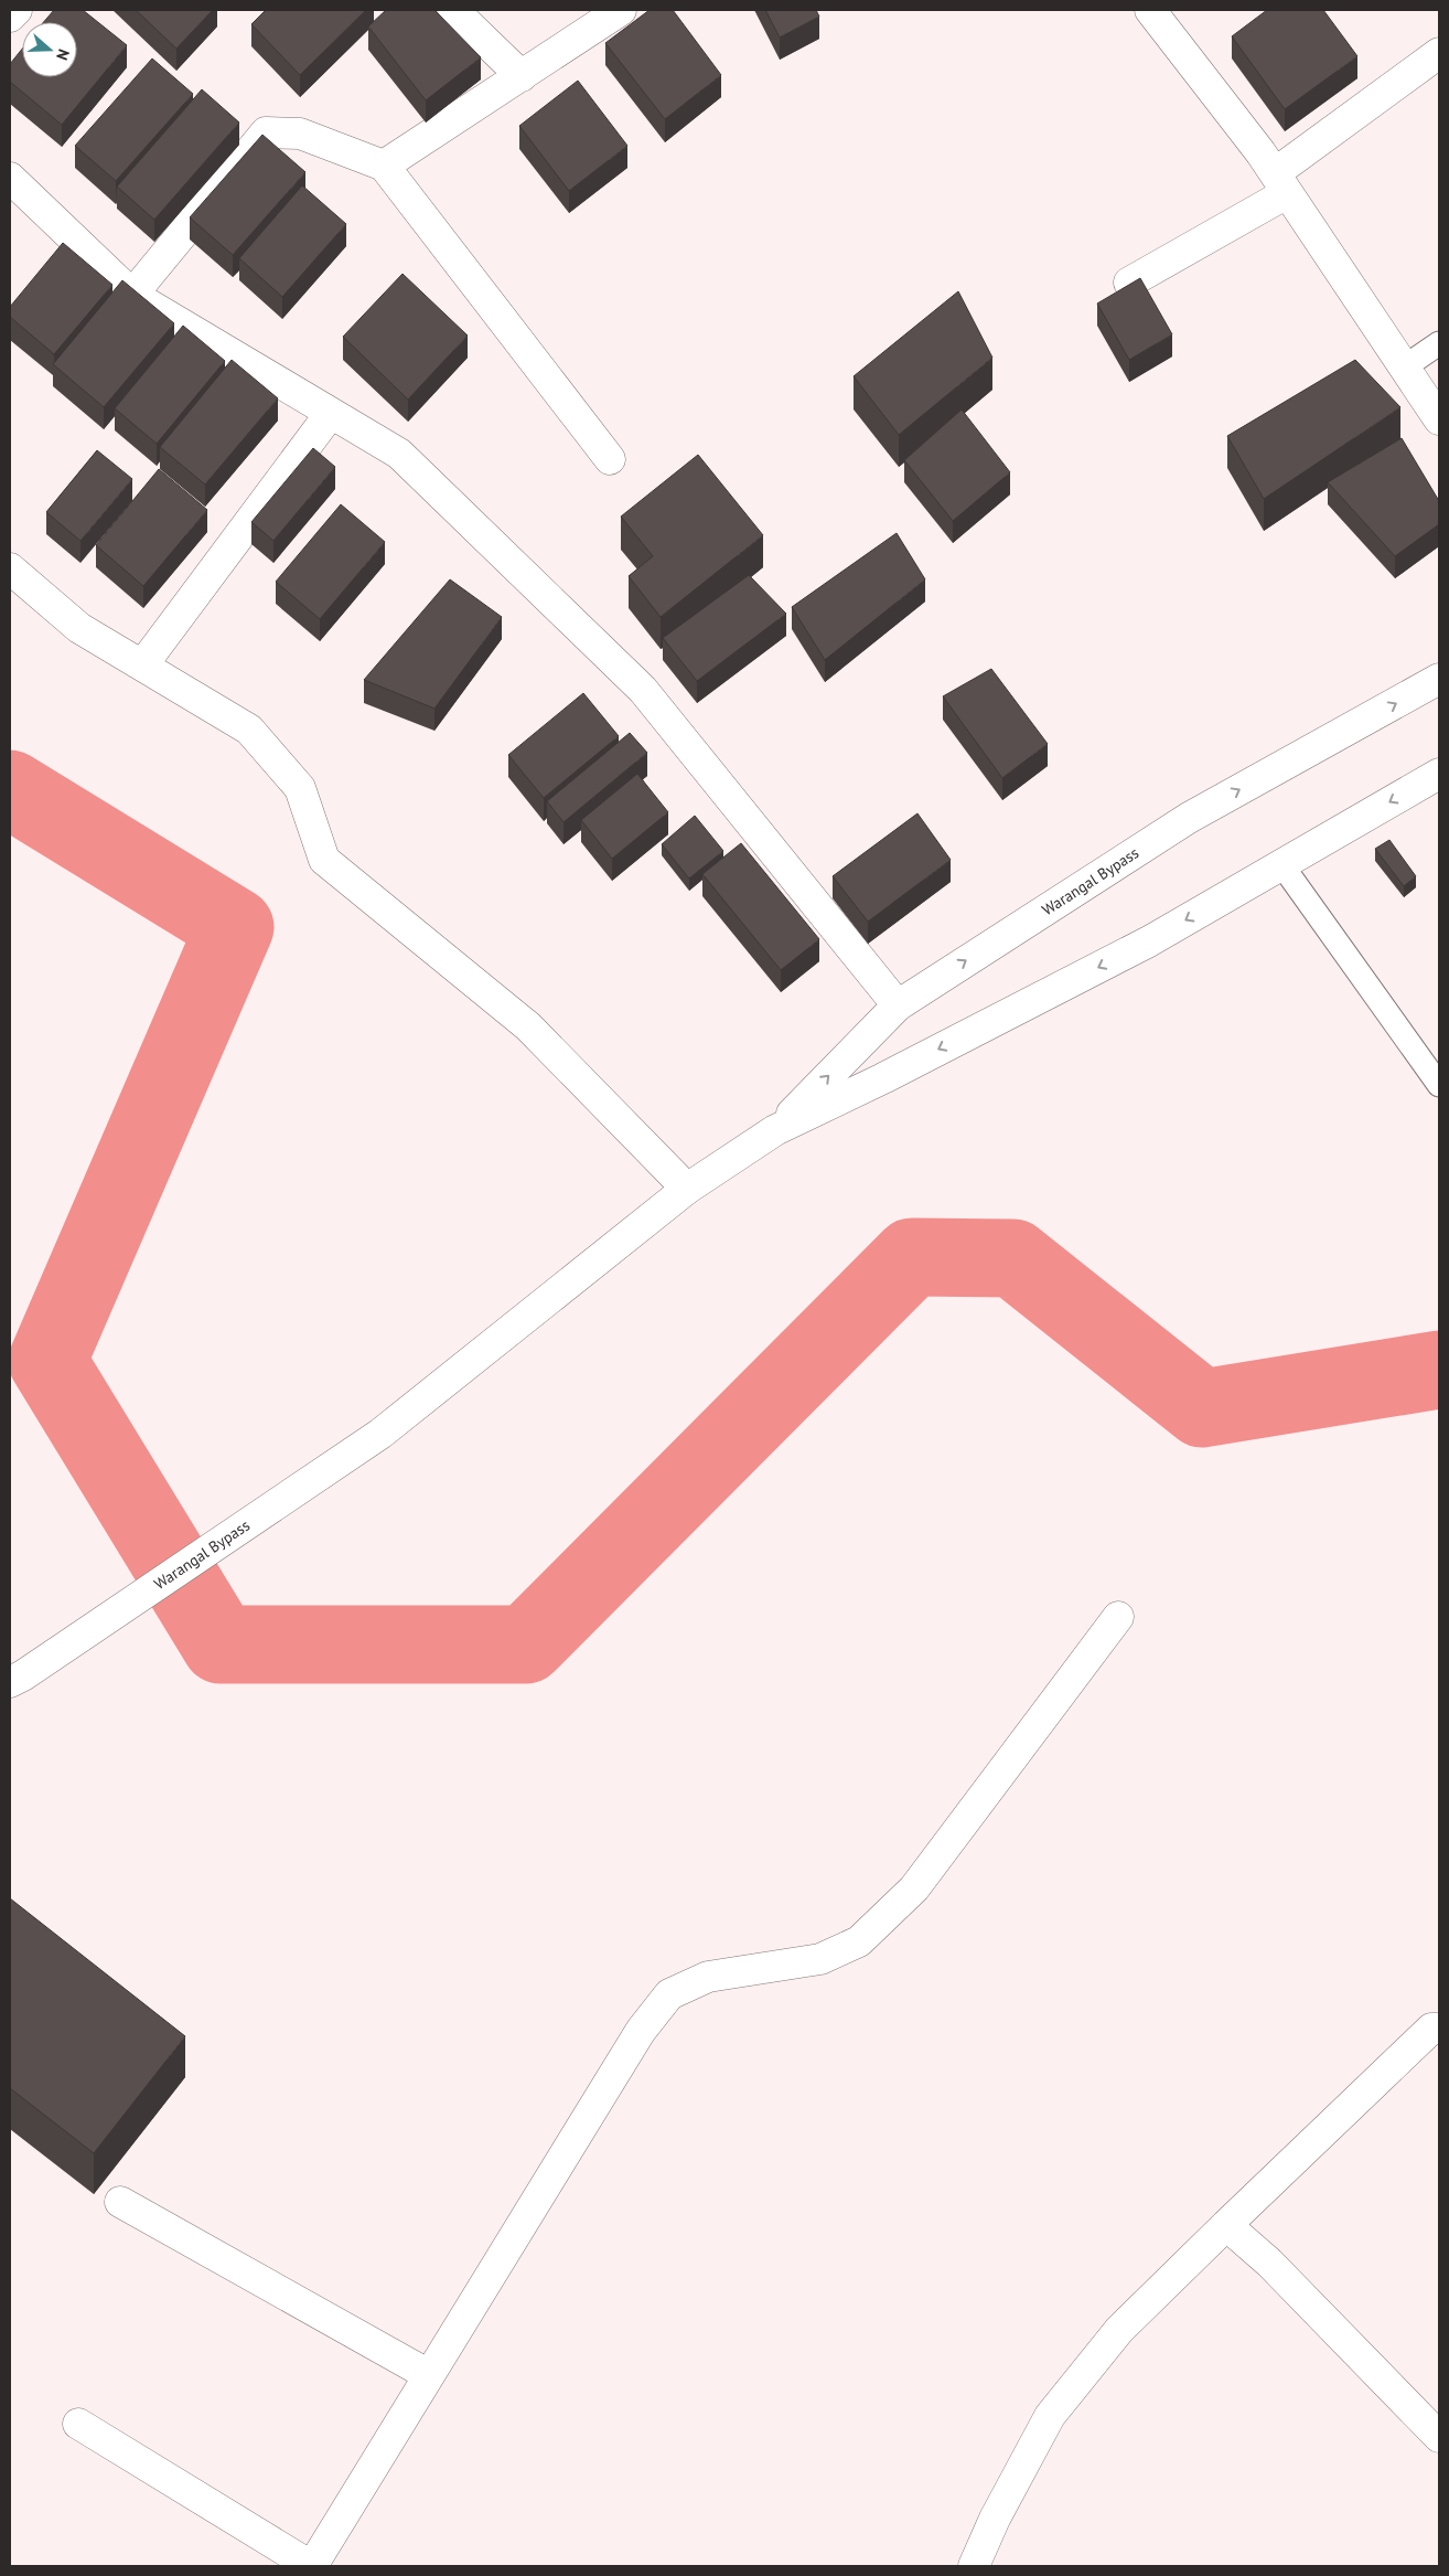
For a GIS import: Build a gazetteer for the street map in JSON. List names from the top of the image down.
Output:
{
  "streets": {
    "street": ["Warangal Bypass"]
  },
  "north": "right"
}
